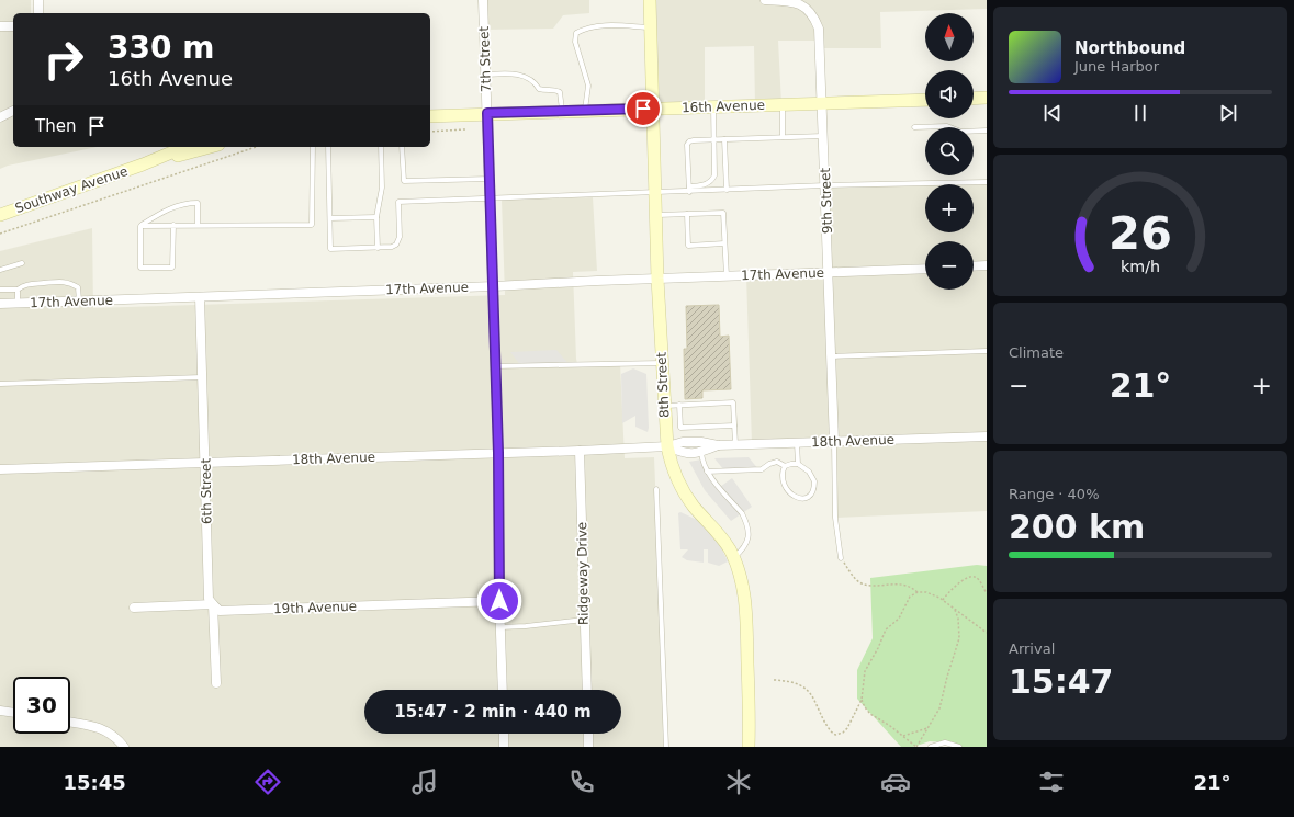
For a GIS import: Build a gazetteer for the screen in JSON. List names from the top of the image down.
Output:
{
  "streets": {
    "main road": ["16th Avenue", "Southway Avenue", "8th Street"],
    "street": [
      "7th Street",
      "9th Street",
      "17th Avenue",
      "18th Avenue",
      "6th Street",
      "Ridgeway Drive",
      "19th Avenue"
    ]
  },
  "crossings": [
    ["7th Street", "16th Avenue"],
    ["7th Street", "17th Avenue"],
    ["7th Street", "18th Avenue"],
    ["7th Street", "19th Avenue"],
    ["16th Avenue", "9th Street"],
    ["16th Avenue", "8th Street"],
    ["9th Street", "17th Avenue"],
    ["9th Street", "18th Avenue"],
    ["17th Avenue", "8th Street"],
    ["17th Avenue", "6th Street"],
    ["8th Street", "18th Avenue"],
    ["18th Avenue", "6th Street"],
    ["18th Avenue", "Ridgeway Drive"],
    ["6th Street", "19th Avenue"]
  ],
  "north": "top",
  "page": {
    "map_buttons": ["+", "−"],
    "turn": ["330 m", "16th Avenue"],
    "song": ["Northbound", "June Harbor"],
    "then": "Then",
    "tile": [
      "Climate",
      ["Range · 40%", "200 km"],
      ["Arrival", "15:47"]
    ],
    "heat": ["−", "21°", "+"],
    "limit": "30",
    "trip": "15:47 · 2 min · 440 m",
    "tabs": ["15:45", "21°"],
    "gauge": ["26", "km/h"]
  }
}
